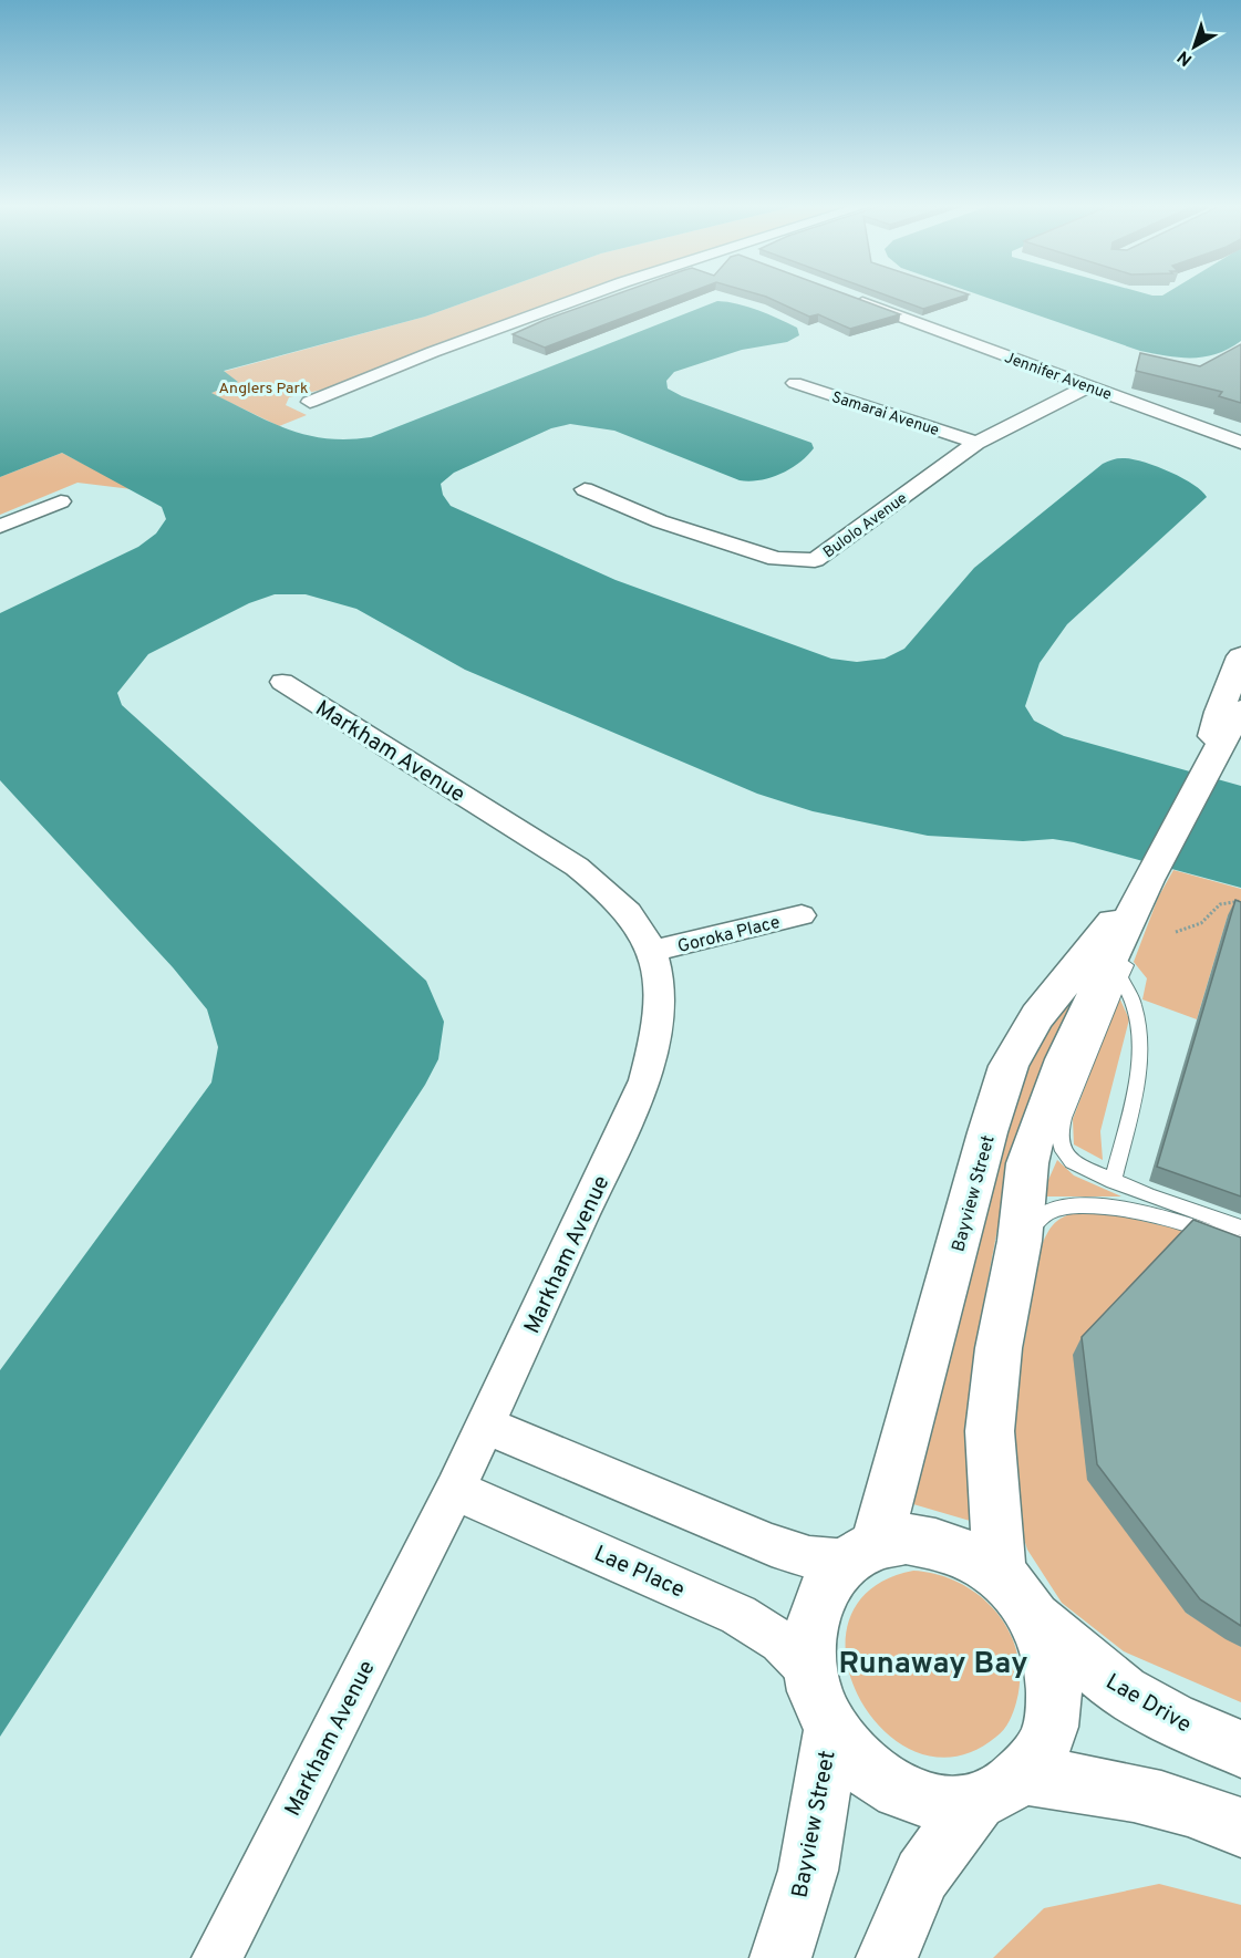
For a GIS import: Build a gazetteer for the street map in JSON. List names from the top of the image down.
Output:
{
  "streets": {
    "main road": ["Bayview Street", "Lae Drive"],
    "street": [
      "Jennifer Avenue",
      "Samarai Avenue",
      "Bulolo Avenue",
      "Markham Avenue",
      "Goroka Place",
      "Lae Place"
    ]
  },
  "crossings": [
    ["Jennifer Avenue", "Bulolo Avenue"],
    ["Samarai Avenue", "Bulolo Avenue"],
    ["Markham Avenue", "Goroka Place"],
    ["Markham Avenue", "Lae Place"]
  ],
  "districts": ["Runaway Bay"],
  "parks": ["Anglers Park"],
  "north": "bottom left"
}
